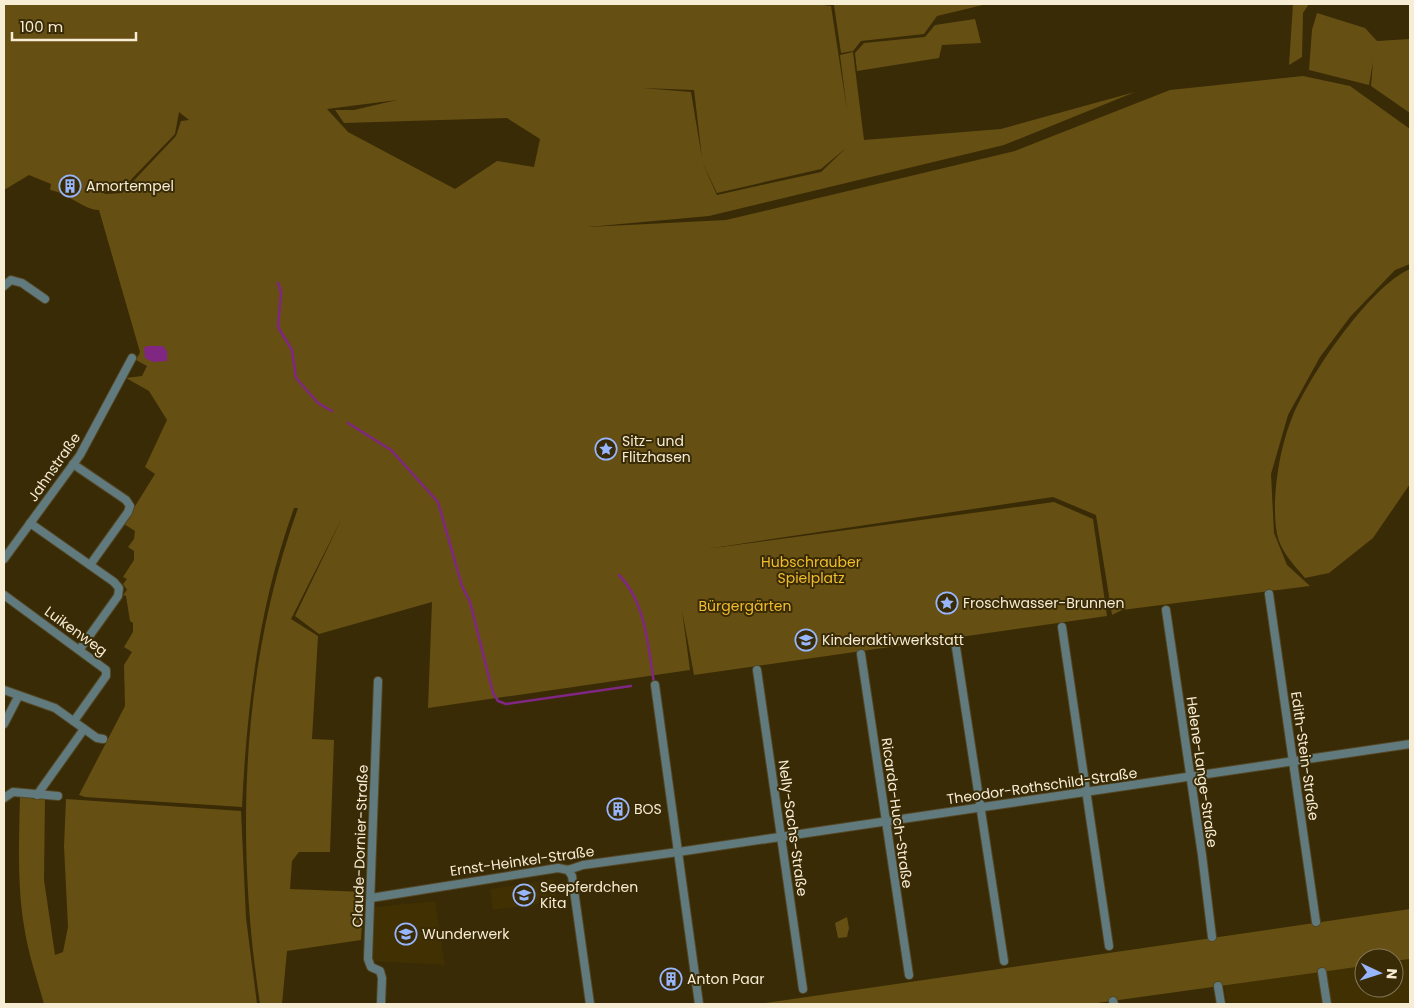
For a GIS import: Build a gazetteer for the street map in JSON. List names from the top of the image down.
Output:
{
  "streets": {
    "street": [
      "Jahnstraße",
      "Luikenweg",
      "Edith-Stein-Straße",
      "Helene-Lange-Straße",
      "Theodor-Rothschild-Straße",
      "Ricarda-Huch-Straße",
      "Nelly-Sachs-Straße",
      "Claude-Dornier-Straße",
      "Ernst-Heinkel-Straße"
    ]
  },
  "crossings": [
    ["Edith-Stein-Straße", "Theodor-Rothschild-Straße"],
    ["Helene-Lange-Straße", "Theodor-Rothschild-Straße"],
    ["Theodor-Rothschild-Straße", "Ricarda-Huch-Straße"],
    ["Theodor-Rothschild-Straße", "Nelly-Sachs-Straße"],
    ["Theodor-Rothschild-Straße", "Ernst-Heinkel-Straße"],
    ["Claude-Dornier-Straße", "Ernst-Heinkel-Straße"]
  ],
  "parks": ["Hubschrauber Spielplatz", "Bürgergärten"],
  "places": {
    "building": ["Amortempel", "BOS", "Anton Paar"],
    "place": ["Sitz- und Flitzhasen", "Froschwasser-Brunnen"],
    "school or university": ["Kinderaktivwerkstatt", "Seepferdchen Kita", "Wunderwerk"]
  },
  "scale_bar": "100 m",
  "north": "right"
}
